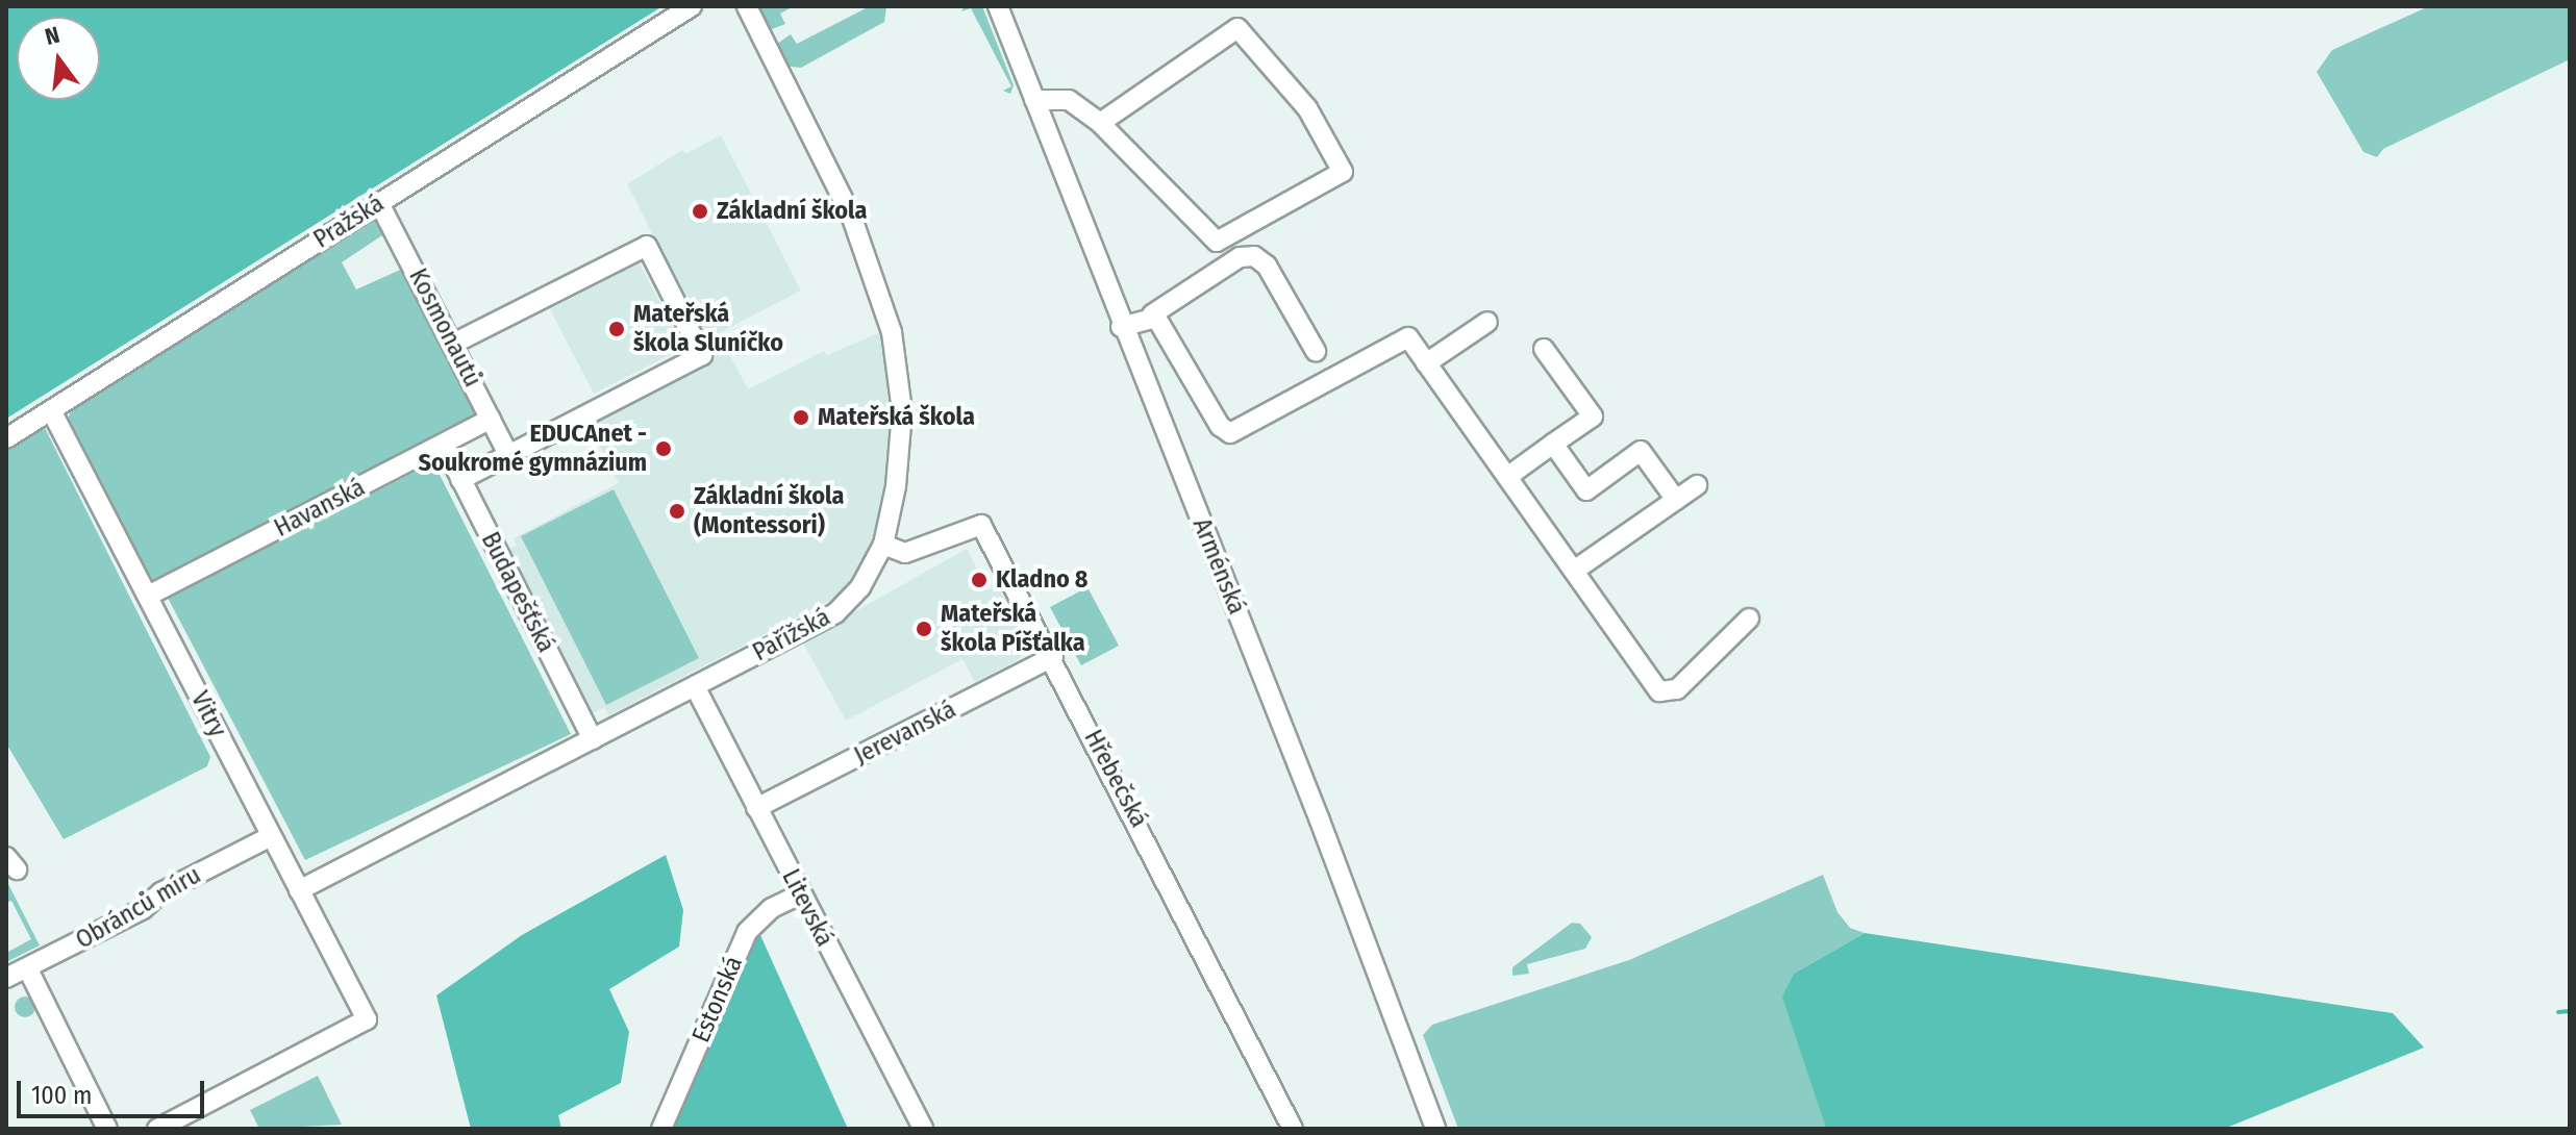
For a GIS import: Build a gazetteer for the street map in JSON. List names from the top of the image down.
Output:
{
  "streets": {
    "street": [
      "Pražská",
      "Kosmonautů",
      "Havanská",
      "Arménská",
      "Budapešťská",
      "Pařížská",
      "Vitry",
      "Jerevanská",
      "Hřebečská",
      "Obránců míru",
      "Litevská",
      "Estonská"
    ]
  },
  "crossings": [
    ["Pražská", "Kosmonautů"],
    ["Pražská", "Vitry"],
    ["Kosmonautů", "Havanská"],
    ["Havanská", "Budapešťská"],
    ["Havanská", "Vitry"],
    ["Budapešťská", "Pařížská"],
    ["Pařížská", "Vitry"],
    ["Pařížská", "Hřebečská"],
    ["Pařížská", "Litevská"],
    ["Vitry", "Obránců míru"],
    ["Jerevanská", "Hřebečská"],
    ["Jerevanská", "Litevská"],
    ["Litevská", "Estonská"]
  ],
  "places": [
    "Základní škola",
    "Mateřská škola Sluníčko",
    "Mateřská škola",
    "EDUCAnet - Soukromé gymnázium",
    "Základní škola (Montessori)",
    "Kladno 8",
    "Mateřská škola Píšťalka"
  ],
  "scale_bar": "100 m",
  "north": "top"
}
